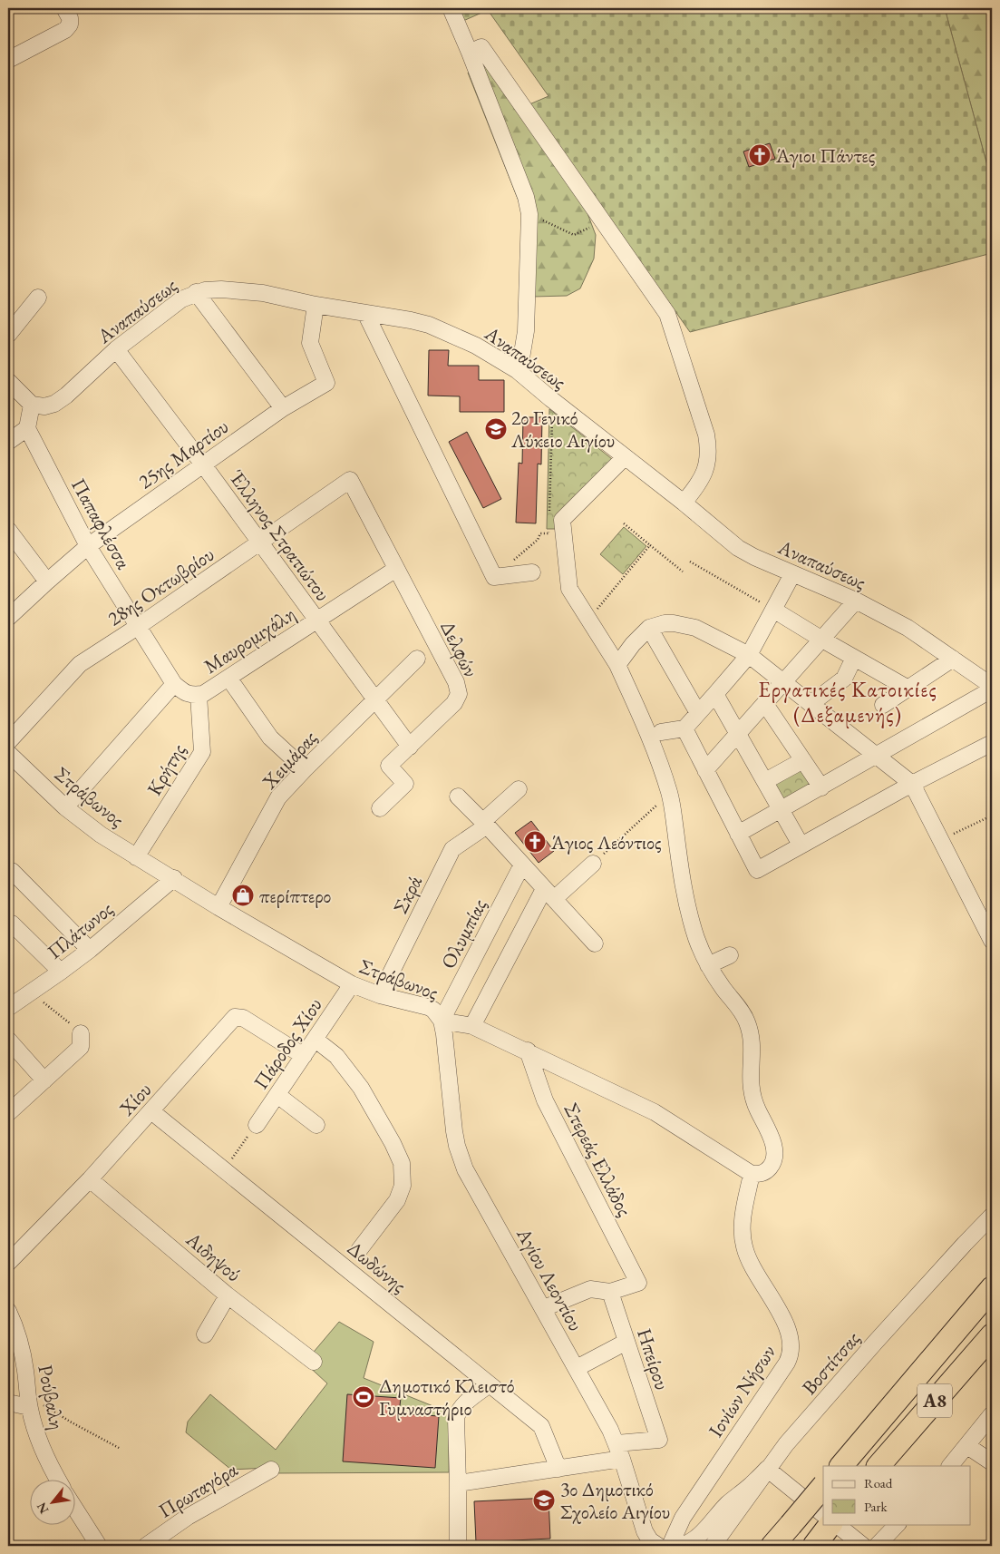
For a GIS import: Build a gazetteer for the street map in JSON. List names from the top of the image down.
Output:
{
  "streets": {
    "highway": ["Α8"],
    "street": [
      "Αναπαύσεως",
      "25ης Μαρτίου",
      "Παπαφλέσσα",
      "Έλληνος Στρατιώτου",
      "28ης Οκτωβρίου",
      "Μαυρομιχάλη",
      "Δελφών",
      "Χειμάρας",
      "Κρήτης",
      "Στράβωνος",
      "Σκρά",
      "Πλάτωνος",
      "Ολυμπίας",
      "Πάροδος Χίου",
      "Χίου",
      "Στερεάς Ελλάδος",
      "Αιδηψού",
      "Δωδώνης",
      "Αγίου Λεοντίου",
      "Ηπείρου",
      "Βοστίτσας",
      "Ιονίων Νήσων",
      "Ρούβαλη",
      "Πρωταγόρα"
    ]
  },
  "crossings": [
    ["Αναπαύσεως", "25ης Μαρτίου"],
    ["Αναπαύσεως", "Έλληνος Στρατιώτου"],
    ["25ης Μαρτίου", "Παπαφλέσσα"],
    ["25ης Μαρτίου", "Έλληνος Στρατιώτου"],
    ["Παπαφλέσσα", "28ης Οκτωβρίου"],
    ["Παπαφλέσσα", "Μαυρομιχάλη"],
    ["Παπαφλέσσα", "Κρήτης"],
    ["Έλληνος Στρατιώτου", "28ης Οκτωβρίου"],
    ["Έλληνος Στρατιώτου", "Μαυρομιχάλη"],
    ["Έλληνος Στρατιώτου", "Δελφών"],
    ["Έλληνος Στρατιώτου", "Χειμάρας"],
    ["28ης Οκτωβρίου", "Δελφών"],
    ["Μαυρομιχάλη", "Δελφών"],
    ["Μαυρομιχάλη", "Κρήτης"],
    ["Χειμάρας", "Στράβωνος"],
    ["Κρήτης", "Στράβωνος"],
    ["Στράβωνος", "Σκρά"],
    ["Στράβωνος", "Πλάτωνος"],
    ["Στράβωνος", "Ολυμπίας"],
    ["Στράβωνος", "Πάροδος Χίου"],
    ["Στράβωνος", "Στερεάς Ελλάδος"],
    ["Στράβωνος", "Αγίου Λεοντίου"],
    ["Στράβωνος", "Ιονίων Νήσων"],
    ["Ολυμπίας", "Αγίου Λεοντίου"],
    ["Πάροδος Χίου", "Χίου"],
    ["Χίου", "Αιδηψού"],
    ["Χίου", "Δωδώνης"],
    ["Στερεάς Ελλάδος", "Ηπείρου"],
    ["Αγίου Λεοντίου", "Ηπείρου"]
  ],
  "districts": ["Εργατικές Κατοικίες (Δεξαμενής)"],
  "places": {
    "church": ["Άγιοι Πάντες", "Άγιος Λεόντιος"],
    "school or university": ["2ο Γενικό Λύκειο Αιγίου", "3ο Δημοτικό Σχολείο Αιγίου"],
    "shop": ["περίπτερο"],
    "sports": ["Δημοτικό Κλειστό Γυμναστήριο"]
  },
  "legend": ["Road", "Park"],
  "north": "bottom left"
}
